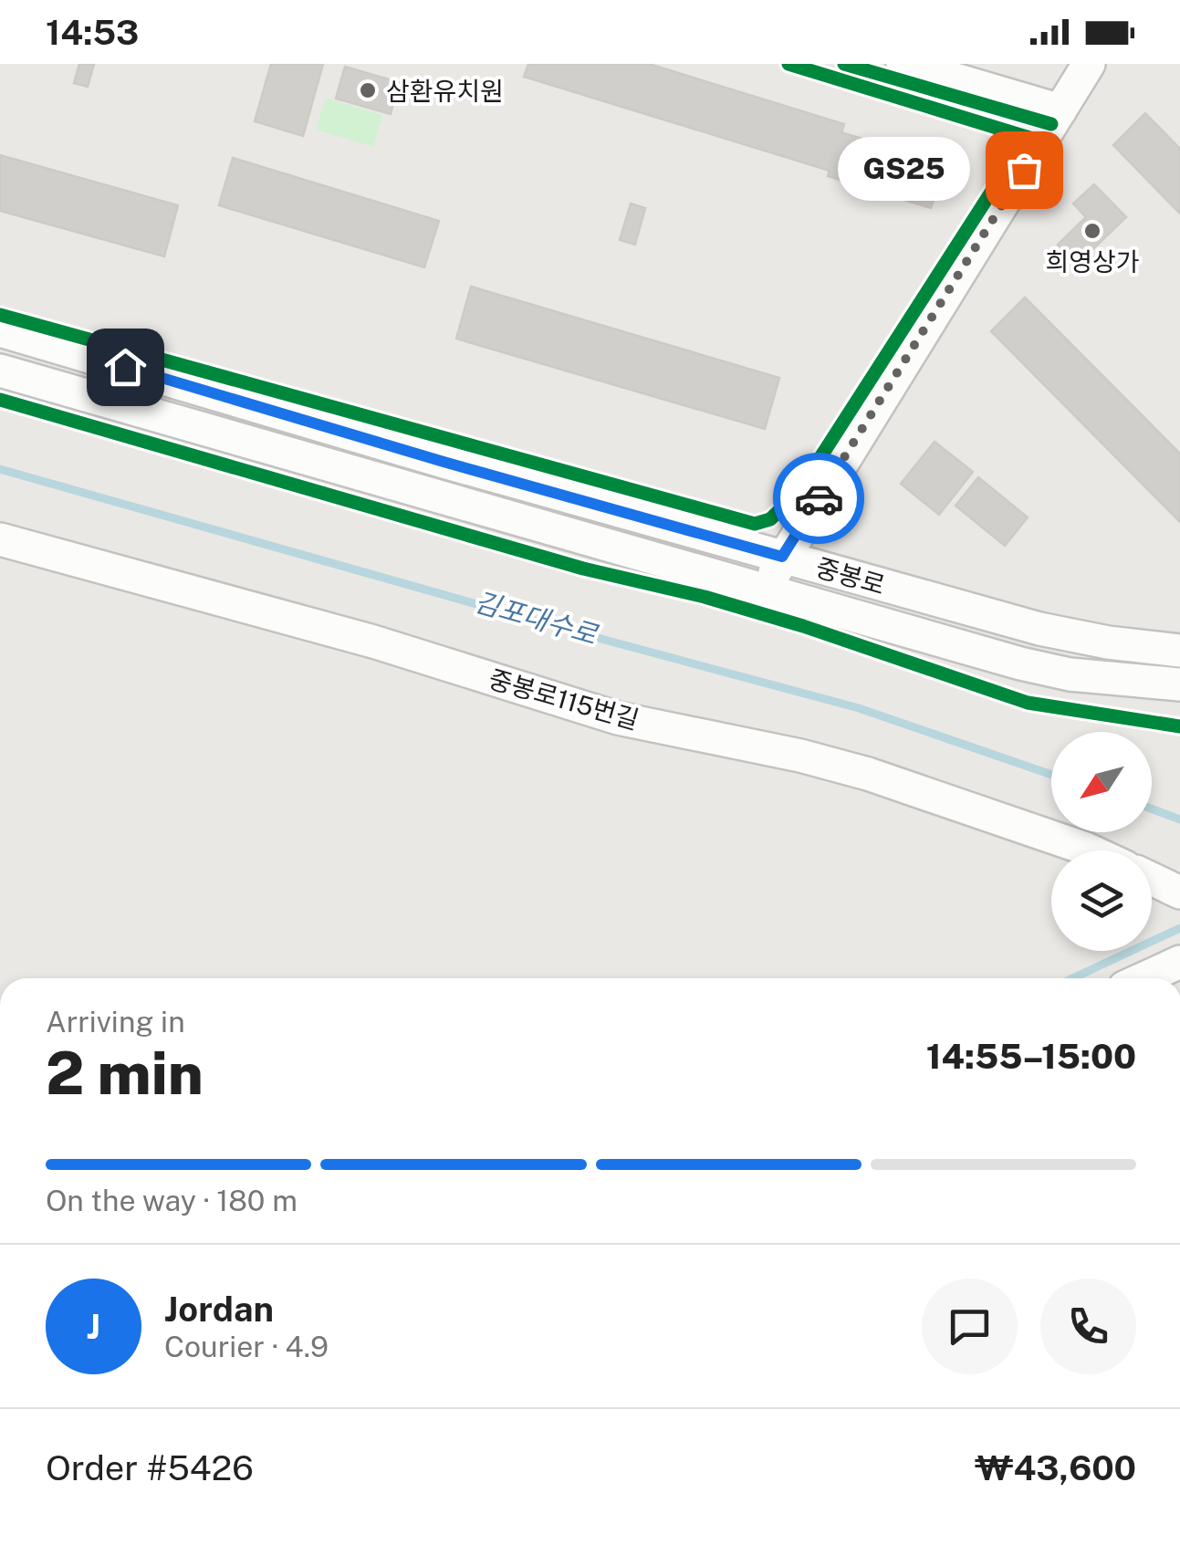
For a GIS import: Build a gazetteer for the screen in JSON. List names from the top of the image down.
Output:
{
  "streets": {
    "street": ["중봉로", "중봉로115번길"]
  },
  "water": ["김포대수로"],
  "places": ["삼환유치원", "GS25", "희영상가"],
  "north": "bottom left",
  "page": {
    "status": "14:53",
    "bubble": "GS25",
    "heading": ["2 min", "Arriving in", "14:55–15:00"],
    "panel": [
      "Jordan",
      "Courier · 4.9",
      "Order #5426",
      "₩43,600"
    ],
    "bar": "On the way · 180 m",
    "round": "J"
  }
}
